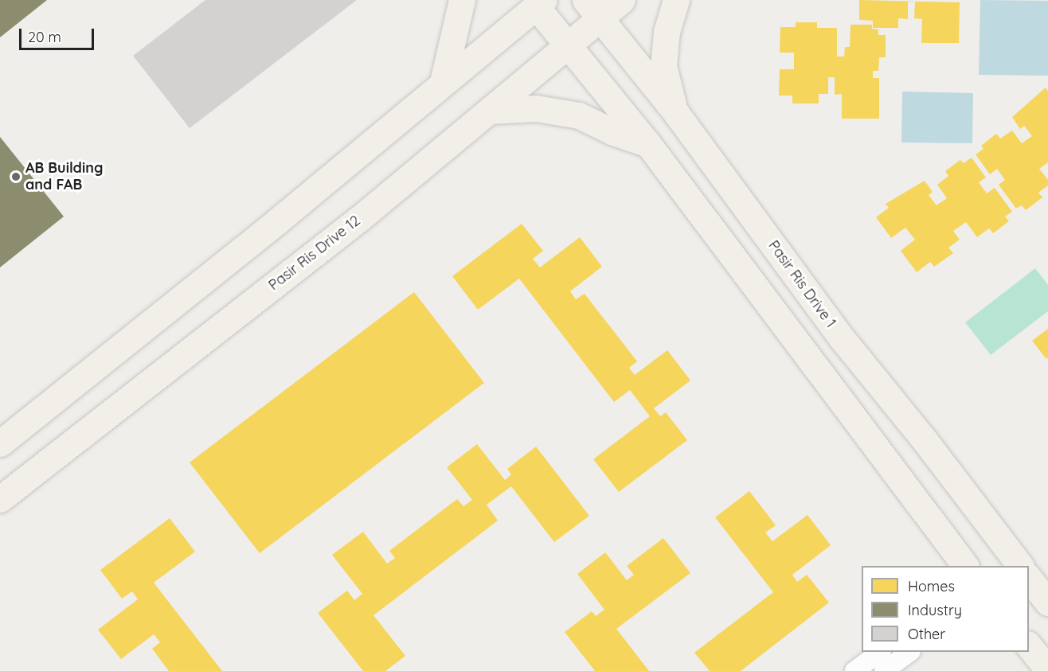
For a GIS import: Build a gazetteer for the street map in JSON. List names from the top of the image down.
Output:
{
  "streets": {
    "main road": ["Pasir Ris Drive 12", "Pasir Ris Drive 1"]
  },
  "crossings": [
    ["Pasir Ris Drive 12", "Pasir Ris Drive 1"]
  ],
  "places": ["AB Building and FAB"],
  "legend": ["Homes", "Industry", "Other"],
  "scale_bar": "20 m"
}
